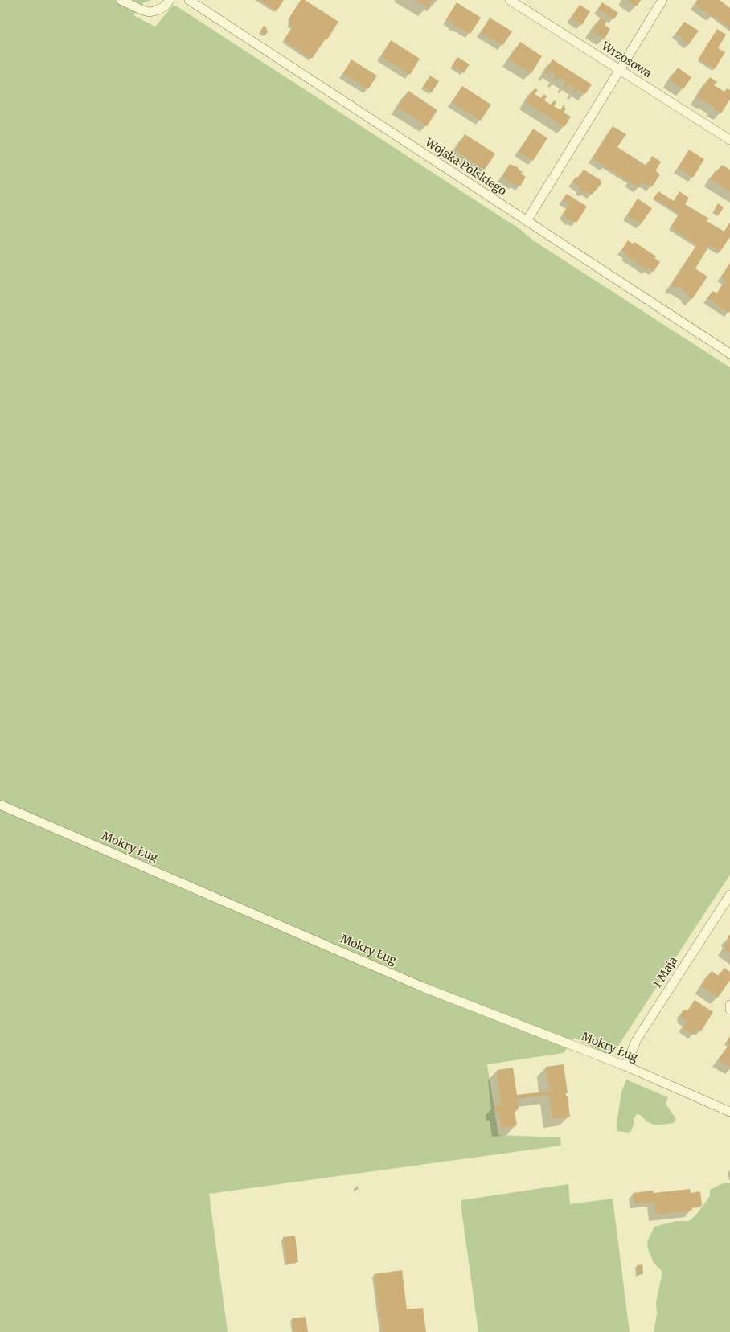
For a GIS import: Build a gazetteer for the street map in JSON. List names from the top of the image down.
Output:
{
  "streets": {
    "street": [
      "Wrzosowa",
      "Wojska Polskiego",
      "Mokry Ług",
      "1 Maja"
    ]
  },
  "crossings": [
    ["Mokry Ług", "1 Maja"]
  ]
}
